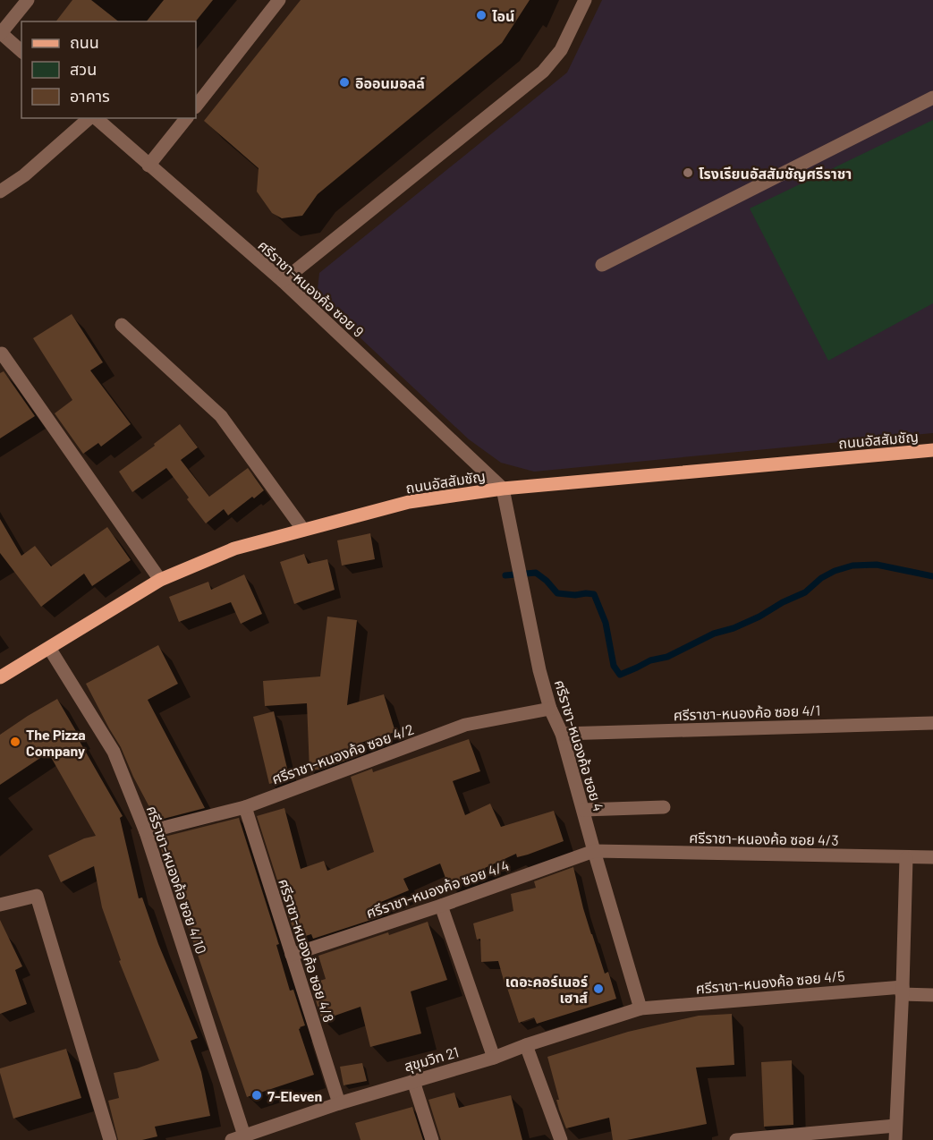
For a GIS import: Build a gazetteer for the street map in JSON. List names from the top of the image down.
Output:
{
  "streets": {
    "main road": ["ถนนอัสสัมชัญ"],
    "street": [
      "ศรีราชา-หนองค้อ ซอย 9",
      "ศรีราชา-หนองค้อ ซอย 4/1",
      "ศรีราชา-หนองค้อ ซอย 4",
      "ศรีราชา-หนองค้อ ซอย 4/2",
      "ศรีราชา-หนองค้อ ซอย 4/3",
      "ศรีราชา-หนองค้อ ซอย 4/10",
      "ศรีราชา-หนองค้อ ซอย 4/4",
      "ศรีราชา-หนองค้อ ซอย 4/8",
      "ศรีราชา-หนองค้อ ซอย 4/5",
      "สุขุมวิท 21"
    ]
  },
  "crossings": [
    ["ศรีราชา-หนองค้อ ซอย 9", "ถนนอัสสัมชัญ"],
    ["ศรีราชา-หนองค้อ ซอย 9", "ศรีราชา-หนองค้อ ซอย 4"],
    ["ถนนอัสสัมชัญ", "ศรีราชา-หนองค้อ ซอย 4"],
    ["ถนนอัสสัมชัญ", "ศรีราชา-หนองค้อ ซอย 4/10"],
    ["ศรีราชา-หนองค้อ ซอย 4/1", "ศรีราชา-หนองค้อ ซอย 4"],
    ["ศรีราชา-หนองค้อ ซอย 4", "ศรีราชา-หนองค้อ ซอย 4/2"],
    ["ศรีราชา-หนองค้อ ซอย 4", "ศรีราชา-หนองค้อ ซอย 4/3"],
    ["ศรีราชา-หนองค้อ ซอย 4", "ศรีราชา-หนองค้อ ซอย 4/4"],
    ["ศรีราชา-หนองค้อ ซอย 4", "ศรีราชา-หนองค้อ ซอย 4/5"],
    ["ศรีราชา-หนองค้อ ซอย 4", "สุขุมวิท 21"],
    ["ศรีราชา-หนองค้อ ซอย 4/2", "ศรีราชา-หนองค้อ ซอย 4/10"],
    ["ศรีราชา-หนองค้อ ซอย 4/2", "ศรีราชา-หนองค้อ ซอย 4/8"],
    ["ศรีราชา-หนองค้อ ซอย 4/3", "ศรีราชา-หนองค้อ ซอย 4/4"],
    ["ศรีราชา-หนองค้อ ซอย 4/10", "สุขุมวิท 21"],
    ["ศรีราชา-หนองค้อ ซอย 4/4", "ศรีราชา-หนองค้อ ซอย 4/8"],
    ["ศรีราชา-หนองค้อ ซอย 4/8", "สุขุมวิท 21"],
    ["ศรีราชา-หนองค้อ ซอย 4/5", "สุขุมวิท 21"]
  ],
  "places": [
    "ไอน์",
    "อิออนมอลล์",
    "โรงเรียนอัสสัมชัญศรีราชา",
    "The Pizza Company",
    "เดอะคอร์เนอร์ เฮาส์",
    "7-Eleven"
  ],
  "legend": ["ถนน", "สวน", "อาคาร"]
}
